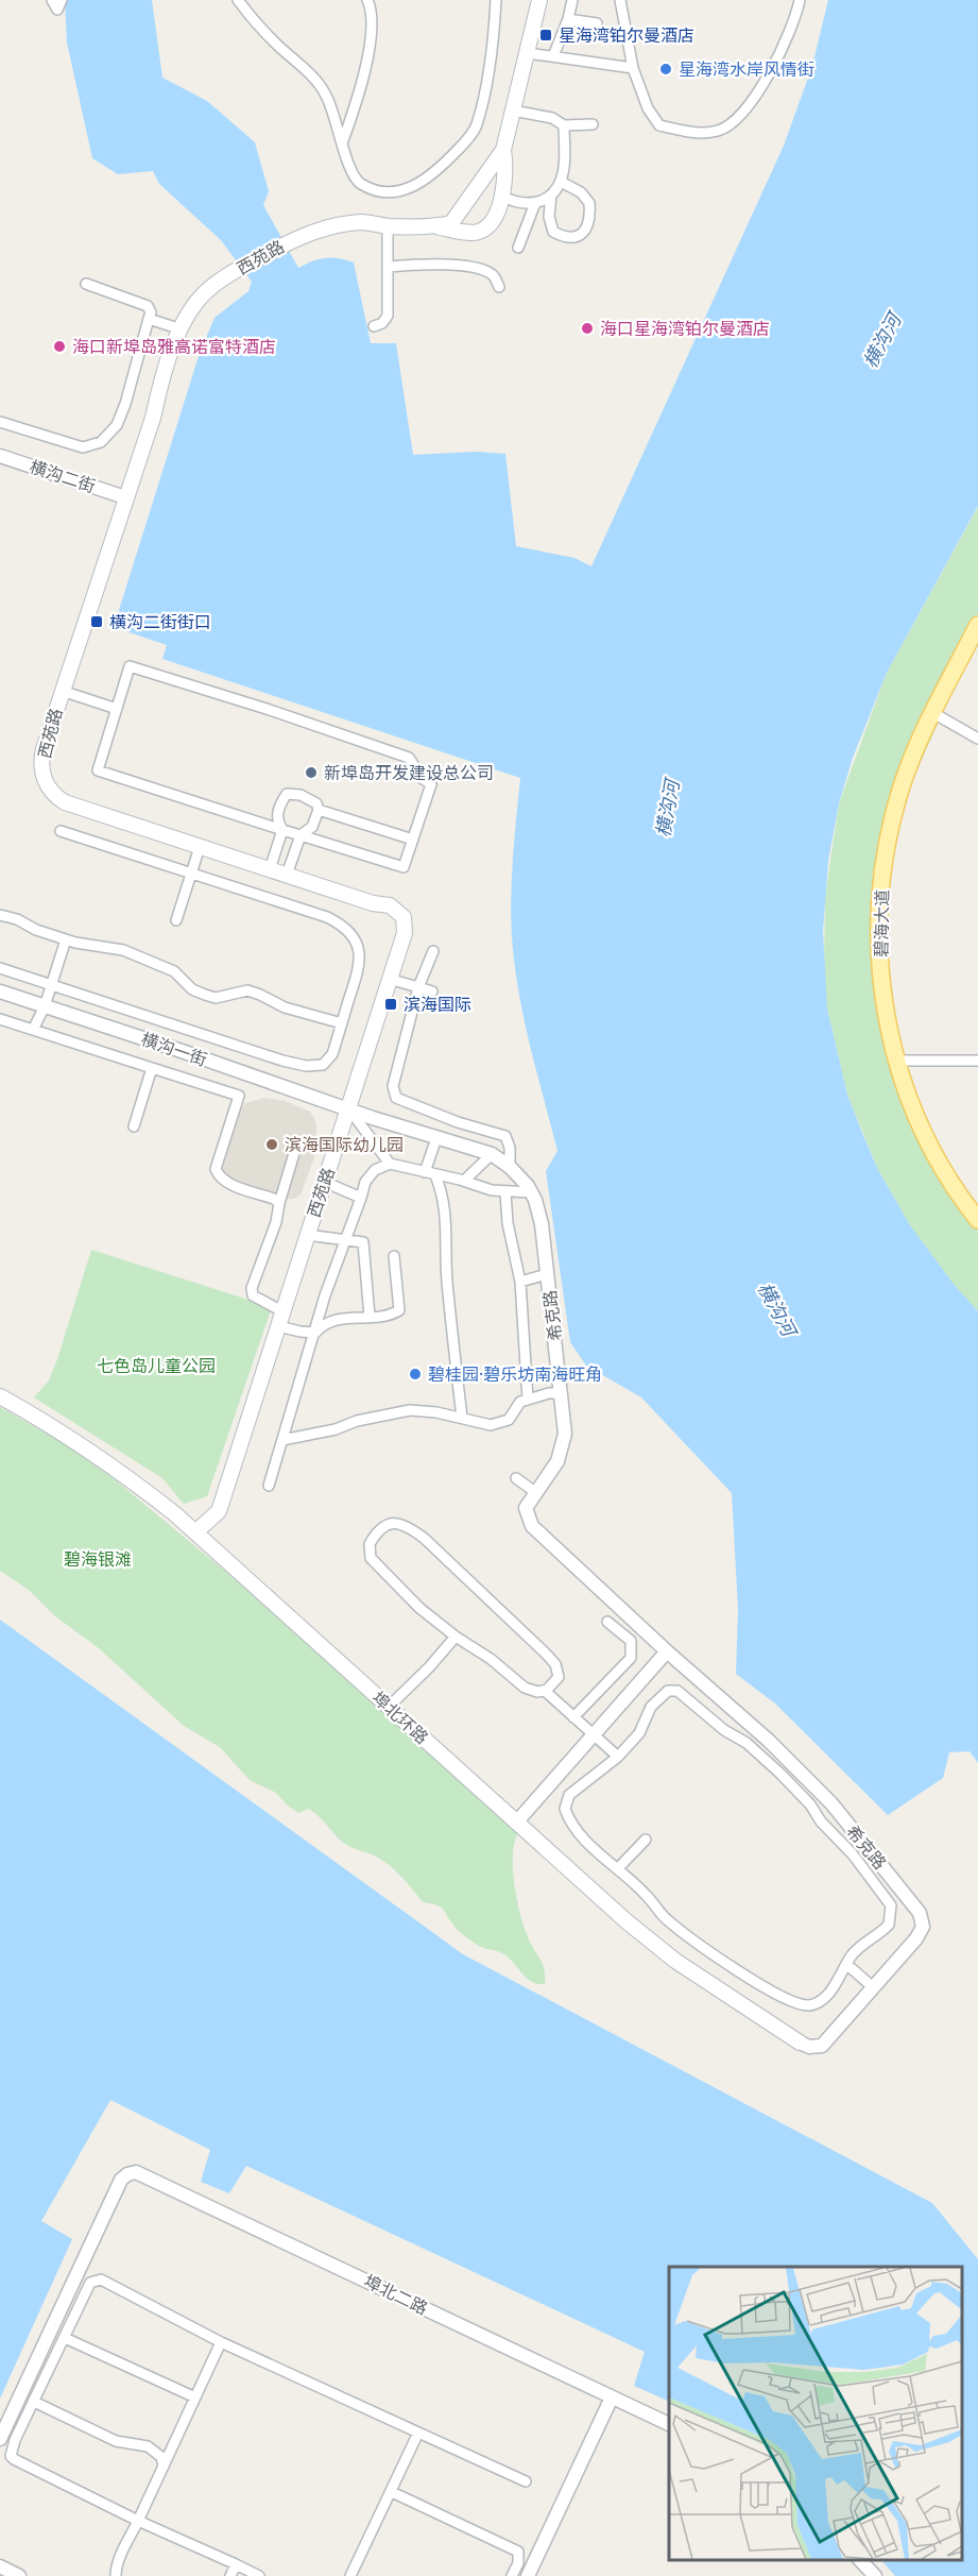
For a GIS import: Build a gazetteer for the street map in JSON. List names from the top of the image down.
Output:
{
  "streets": {
    "main road": ["西苑路", "碧海大道", "埠北环路"],
    "street": [
      "横沟二街",
      "横沟一街",
      "希克路",
      "埠北二路"
    ]
  },
  "crossings": [
    ["西苑路", "横沟二街"],
    ["西苑路", "横沟一街"],
    ["西苑路", "希克路"],
    ["西苑路", "埠北环路"],
    ["横沟一街", "希克路"],
    ["希克路", "埠北环路"]
  ],
  "water": ["横沟河"],
  "parks": ["七色岛儿童公园", "碧海银滩"],
  "places": {
    "transit": ["星海湾铂尔曼酒店", "横沟二街街口", "滨海国际"],
    "other": [
      "星海湾水岸风情街",
      "海口星海湾铂尔曼酒店",
      "海口新埠岛雅高诺富特酒店",
      "新埠岛开发建设总公司",
      "滨海国际幼儿园",
      "碧桂园·碧乐坊南海旺角"
    ]
  }
}
